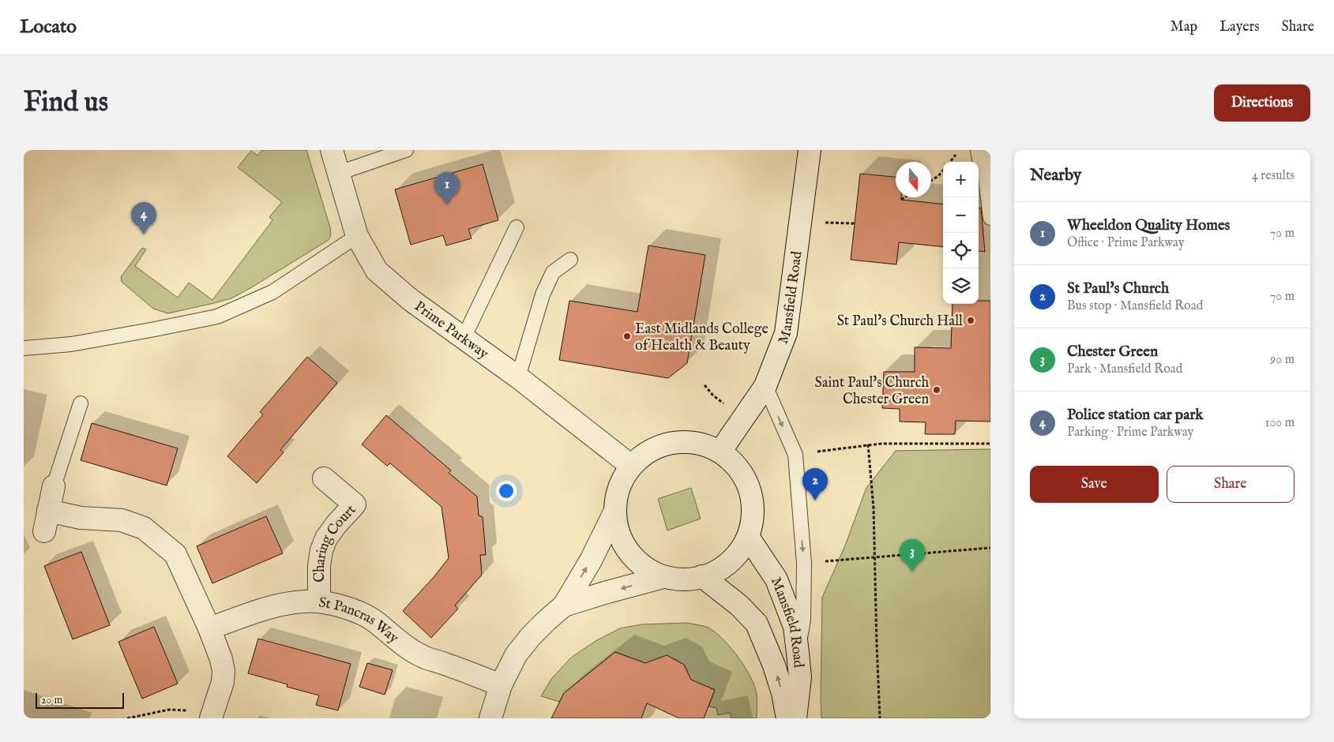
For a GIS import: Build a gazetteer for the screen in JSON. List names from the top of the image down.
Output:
{
  "streets": {
    "street": [
      "Mansfield Road",
      "Prime Parkway",
      "Charing Court",
      "St Pancras Way"
    ]
  },
  "crossings": [
    ["Mansfield Road", "Prime Parkway"],
    ["Charing Court", "St Pancras Way"]
  ],
  "places": ["St Paul's Church Hall", "East Midlands College of Health & Beauty", "Saint Paul's Church Chester Green"],
  "scale_bar": "20 m",
  "north": "bottom",
  "page": {
    "header": "Locato",
    "nav": ["Map", "Layers", "Share"],
    "buttons": [
      "Directions",
      ["Save", "Share"]
    ],
    "title": "Find us",
    "heading": ["Nearby", "4 results"],
    "map_buttons": ["+", "−"],
    "pins": [
      "1",
      "4",
      "2",
      "3"
    ],
    "list": [
      {
        "mark": "1",
        "name": "Wheeldon Quality Homes",
        "note": "Office · Prime Parkway",
        "value": "70 m"
      },
      {
        "mark": "2",
        "name": "St Paul's Church",
        "note": "Bus stop · Mansfield Road",
        "value": "70 m"
      },
      {
        "mark": "3",
        "name": "Chester Green",
        "note": "Park · Mansfield Road",
        "value": "90 m"
      },
      {
        "mark": "4",
        "name": "Police station car park",
        "note": "Parking · Prime Parkway",
        "value": "100 m"
      }
    ],
    "scale": "20 m"
  }
}
